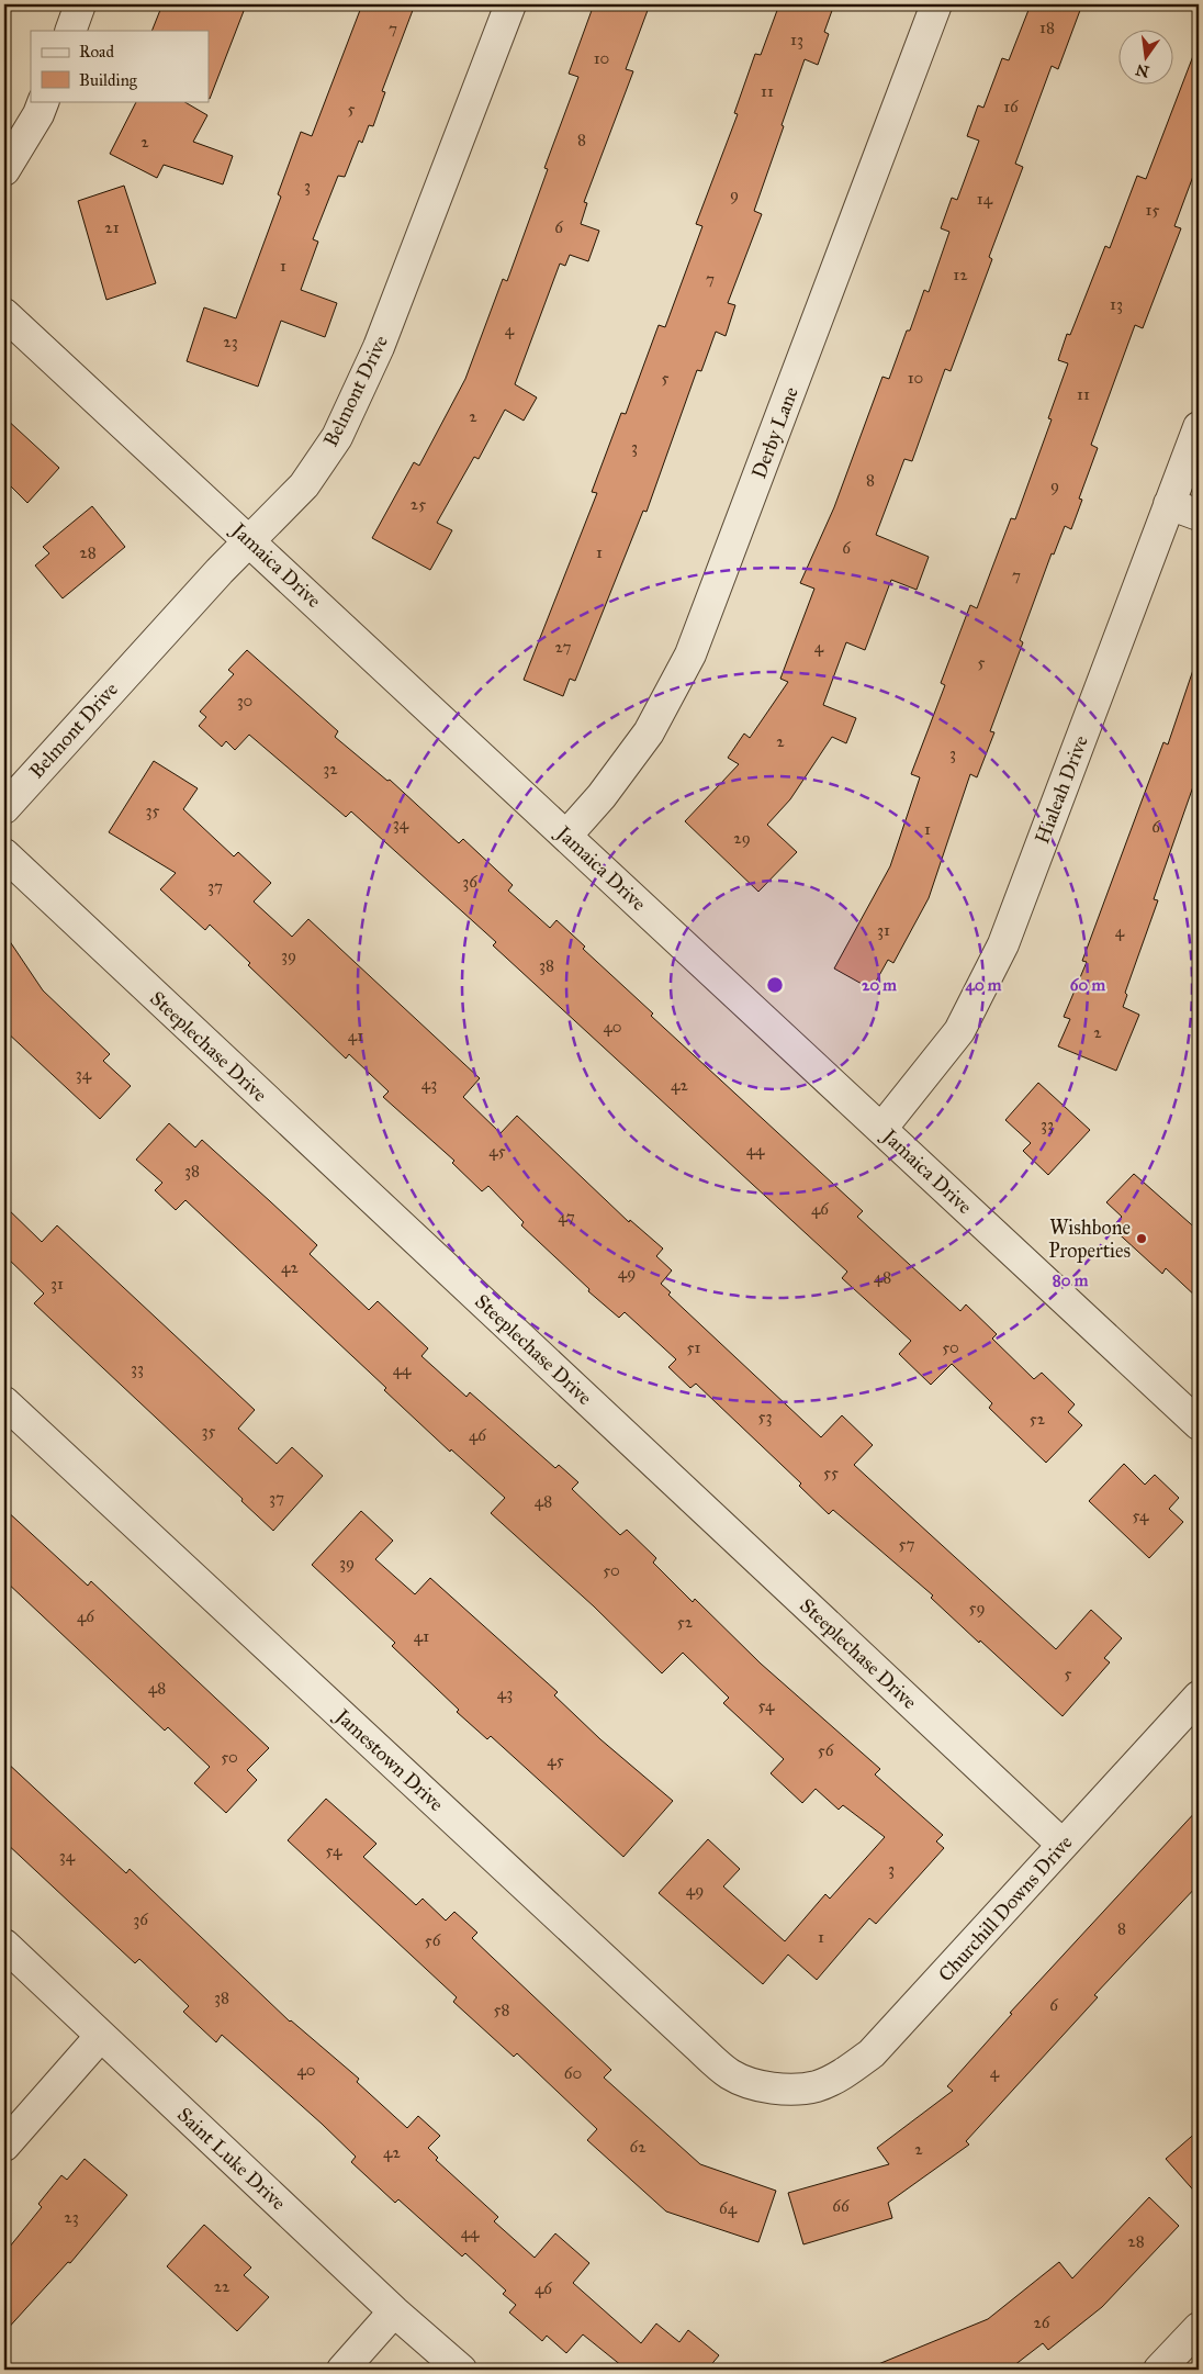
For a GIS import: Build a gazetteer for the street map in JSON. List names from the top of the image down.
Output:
{
  "streets": {
    "street": [
      "Belmont Drive",
      "Derby Lane",
      "Jamaica Drive",
      "Hialeah Drive",
      "Steeplechase Drive",
      "Jamestown Drive",
      "Churchill Downs Drive",
      "Saint Luke Drive"
    ]
  },
  "crossings": [
    ["Belmont Drive", "Jamaica Drive"],
    ["Derby Lane", "Jamaica Drive"],
    ["Jamaica Drive", "Hialeah Drive"],
    ["Steeplechase Drive", "Churchill Downs Drive"],
    ["Jamestown Drive", "Churchill Downs Drive"]
  ],
  "places": ["Wishbone Properties"],
  "house_numbers": [
    "18",
    "7",
    "13",
    "10",
    "11",
    "16",
    "5",
    "8",
    "2",
    "3",
    "9",
    "14",
    "15",
    "21",
    "6",
    "1",
    "12",
    "7",
    "13",
    "4",
    "23",
    "5",
    "10",
    "11",
    "2",
    "3",
    "8",
    "9",
    "25",
    "6",
    "28",
    "1",
    "7",
    "27",
    "4",
    "5",
    "30",
    "2",
    "3",
    "32",
    "35",
    "34",
    "6",
    "1",
    "29",
    "36",
    "37",
    "31",
    "4",
    "39",
    "38",
    "40",
    "2",
    "41",
    "34",
    "43",
    "42",
    "33",
    "44",
    "45",
    "38",
    "46",
    "47",
    "42",
    "49",
    "48",
    "31",
    "51",
    "50",
    "33",
    "44",
    "53",
    "52",
    "35",
    "46",
    "55",
    "37",
    "48",
    "54",
    "57",
    "39",
    "50",
    "59",
    "46",
    "52",
    "41",
    "5",
    "48",
    "43",
    "54",
    "56",
    "50",
    "45",
    "54",
    "34",
    "3",
    "49",
    "36",
    "8",
    "1",
    "56",
    "38",
    "6",
    "58",
    "40",
    "4",
    "60",
    "62",
    "2",
    "42",
    "66",
    "64",
    "23",
    "44",
    "28",
    "22",
    "46",
    "26"
  ],
  "legend": ["Road", "Building"],
  "north": "bottom",
  "rings": [
    "20 m",
    "40 m",
    "60 m",
    "80 m"
  ]
}
